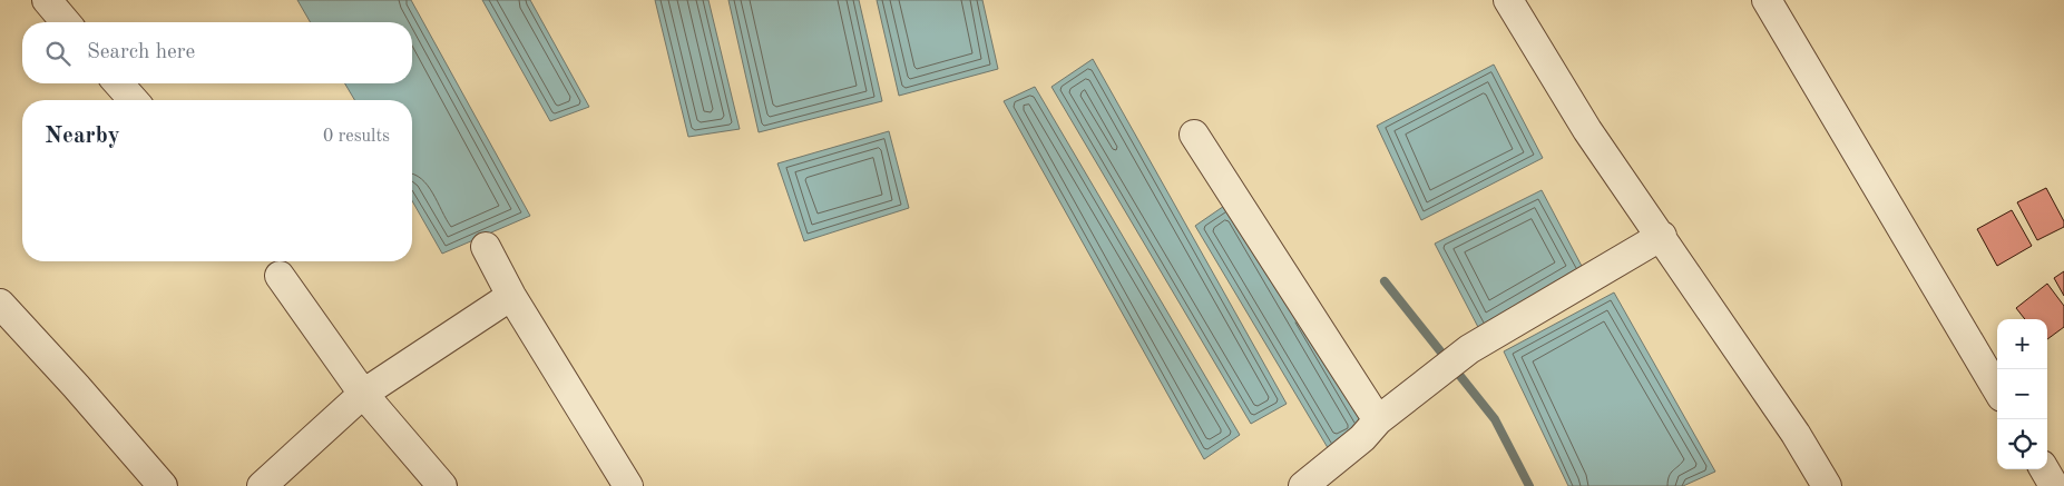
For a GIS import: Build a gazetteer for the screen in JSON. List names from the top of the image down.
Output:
{
  "page": {
    "search": "Search here",
    "heading": ["Nearby", "0 results"],
    "map_buttons": ["+", "−"]
  }
}
